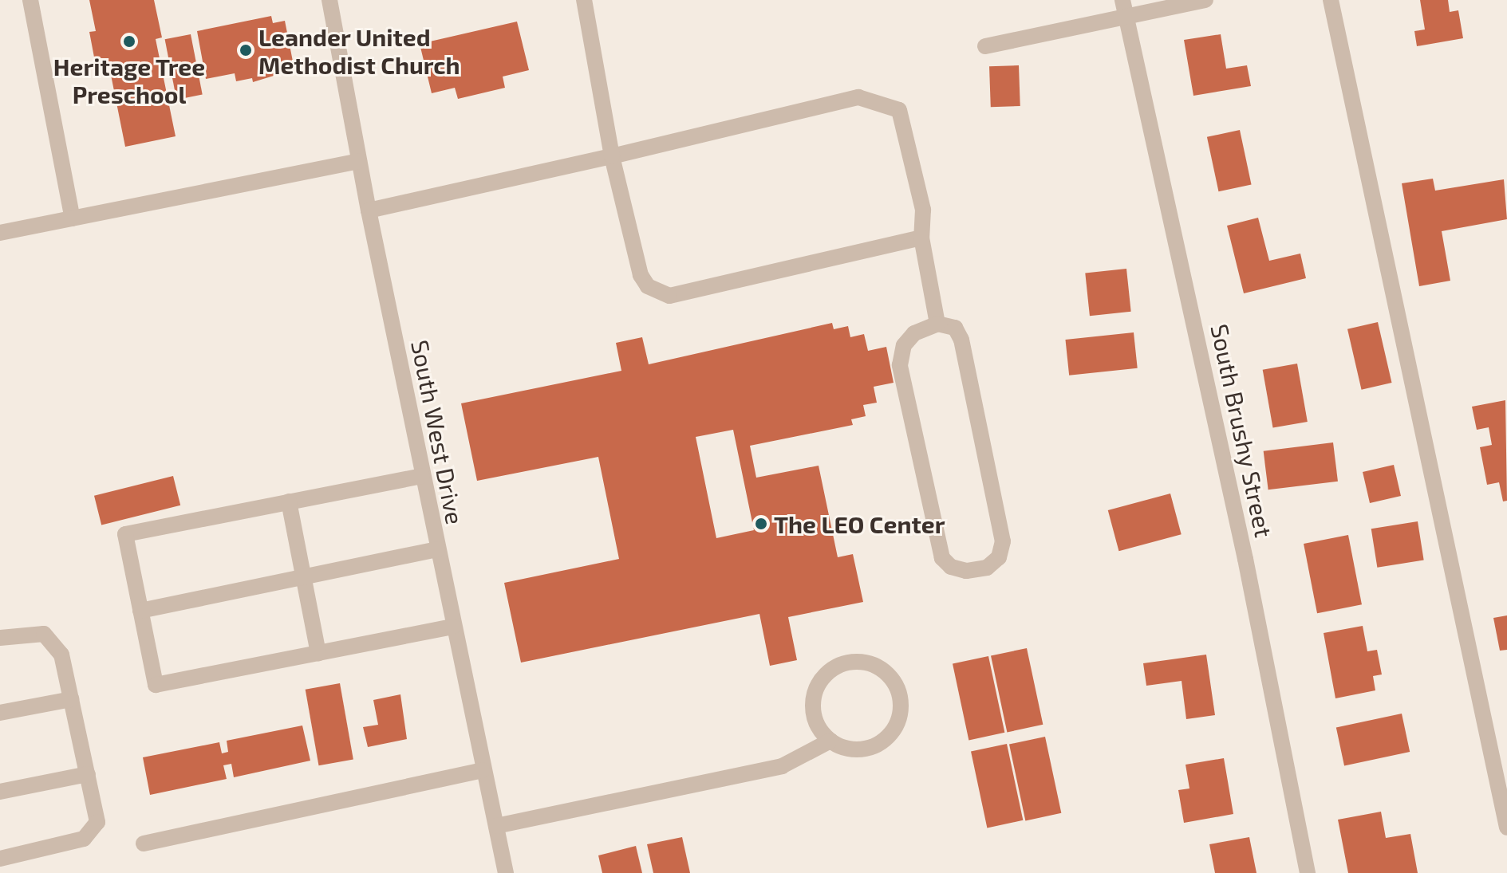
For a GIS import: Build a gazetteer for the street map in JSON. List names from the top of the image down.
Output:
{
  "streets": {
    "street": ["South Brushy Street", "South West Drive"]
  },
  "places": ["Heritage Tree Preschool", "Leander United Methodist Church", "The LEO Center"]
}
